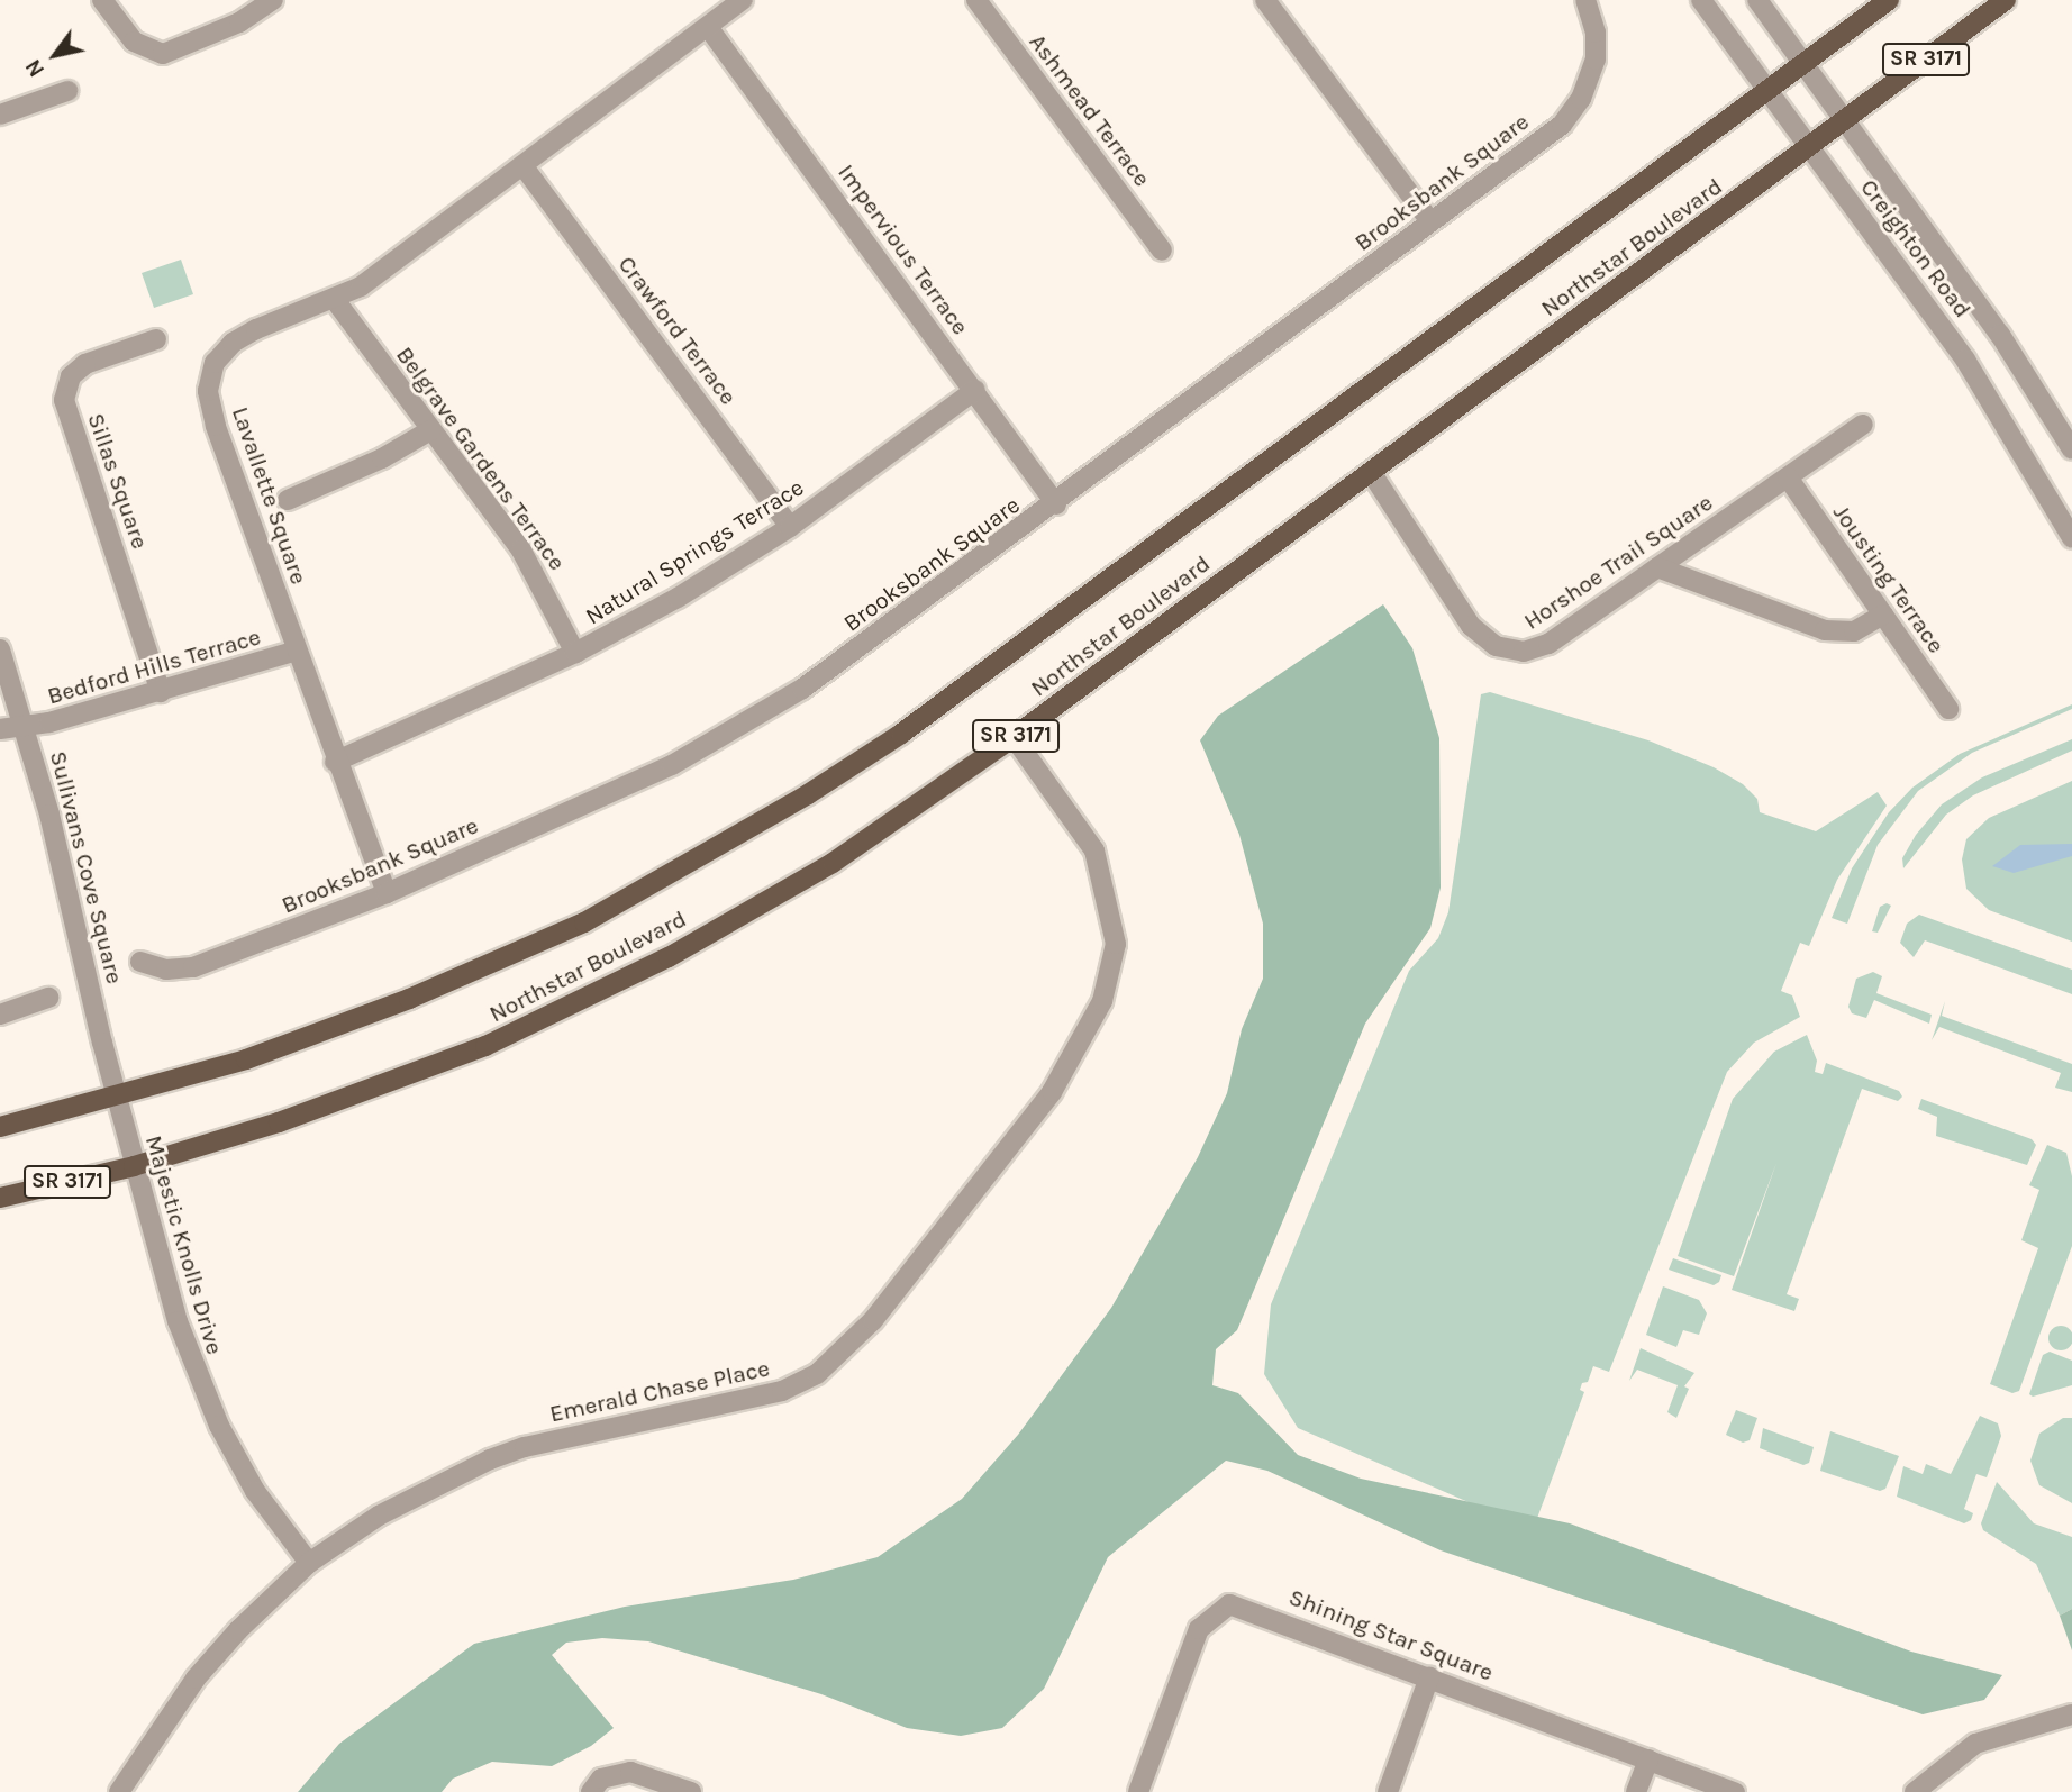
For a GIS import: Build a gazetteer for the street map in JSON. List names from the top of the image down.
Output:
{
  "streets": {
    "main road": ["SR 3171", "Northstar Boulevard"],
    "street": [
      "Ashmead Terrace",
      "Brooksbank Square",
      "Creighton Road",
      "Impervious Terrace",
      "Crawford Terrace",
      "Belgrave Gardens Terrace",
      "Sillas Square",
      "Lavallette Square",
      "Natural Springs Terrace",
      "Horshoe Trail Square",
      "Jousting Terrace",
      "Bedford Hills Terrace",
      "Sullivans Cove Square",
      "Majestic Knolls Drive",
      "Emerald Chase Place",
      "Shining Star Square"
    ]
  },
  "crossings": [
    ["Brooksbank Square", "Impervious Terrace"],
    ["Brooksbank Square", "Lavallette Square"],
    ["Northstar Boulevard", "Creighton Road"],
    ["Northstar Boulevard", "Horshoe Trail Square"],
    ["Northstar Boulevard", "Sullivans Cove Square"],
    ["Northstar Boulevard", "Majestic Knolls Drive"],
    ["Northstar Boulevard", "Emerald Chase Place"],
    ["Impervious Terrace", "Lavallette Square"],
    ["Impervious Terrace", "Natural Springs Terrace"],
    ["Crawford Terrace", "Lavallette Square"],
    ["Crawford Terrace", "Natural Springs Terrace"],
    ["Belgrave Gardens Terrace", "Lavallette Square"],
    ["Belgrave Gardens Terrace", "Natural Springs Terrace"],
    ["Sillas Square", "Bedford Hills Terrace"],
    ["Lavallette Square", "Natural Springs Terrace"],
    ["Lavallette Square", "Bedford Hills Terrace"],
    ["Horshoe Trail Square", "Jousting Terrace"],
    ["Bedford Hills Terrace", "Sullivans Cove Square"],
    ["Sullivans Cove Square", "Majestic Knolls Drive"],
    ["Majestic Knolls Drive", "Emerald Chase Place"]
  ],
  "north": "bottom left"
}
